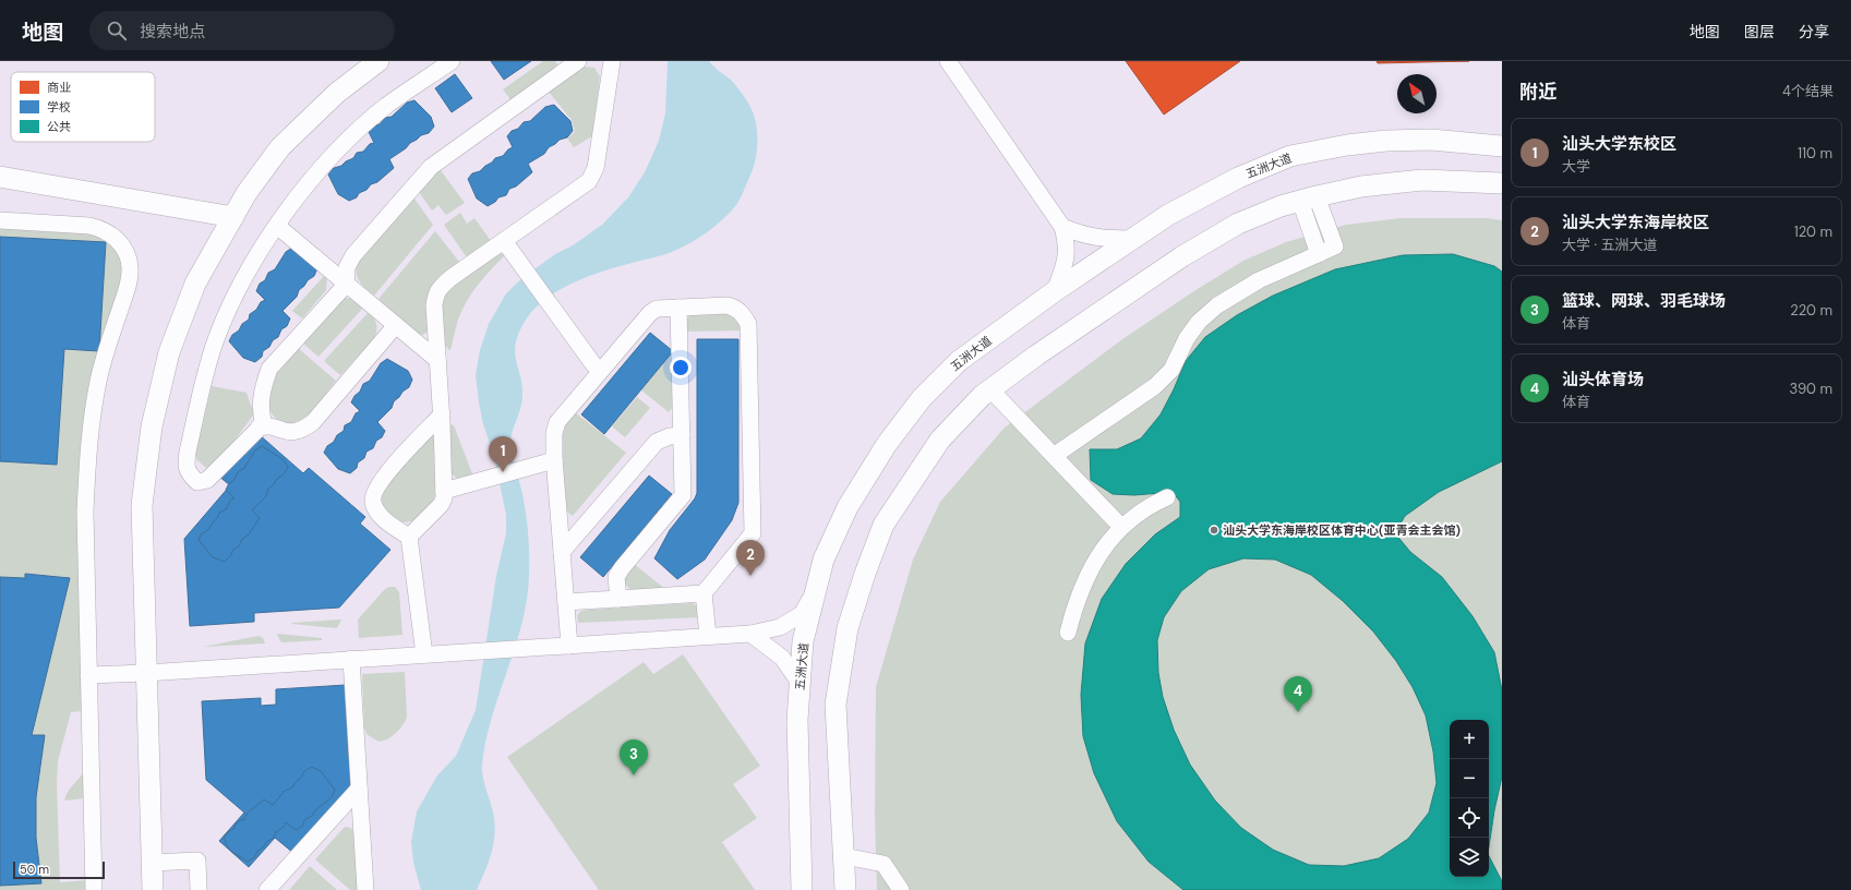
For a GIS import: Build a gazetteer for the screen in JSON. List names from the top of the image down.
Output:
{
  "streets": {
    "main road": ["五洲大道"]
  },
  "places": ["汕头大学东海岸校区体育中心(亚青会主会馆)"],
  "legend": ["商业", "学校", "公共"],
  "scale_bar": "50 m",
  "north": "top left",
  "page": {
    "header": "地图",
    "search": "搜索地点",
    "nav": ["地图", "图层", "分享"],
    "heading": ["附近", "4个结果"],
    "list": [
      {
        "mark": "1",
        "name": "汕头大学东校区",
        "note": "大学",
        "value": "110 m"
      },
      {
        "mark": "2",
        "name": "汕头大学东海岸校区",
        "note": "大学 · 五洲大道",
        "value": "120 m"
      },
      {
        "mark": "3",
        "name": "篮球、网球、羽毛球场",
        "note": "体育",
        "value": "220 m"
      },
      {
        "mark": "4",
        "name": "汕头体育场",
        "note": "体育",
        "value": "390 m"
      }
    ],
    "pins": [
      "1",
      "2",
      "4",
      "3"
    ],
    "map_buttons": ["+", "−"],
    "scale": "50 m"
  }
}
